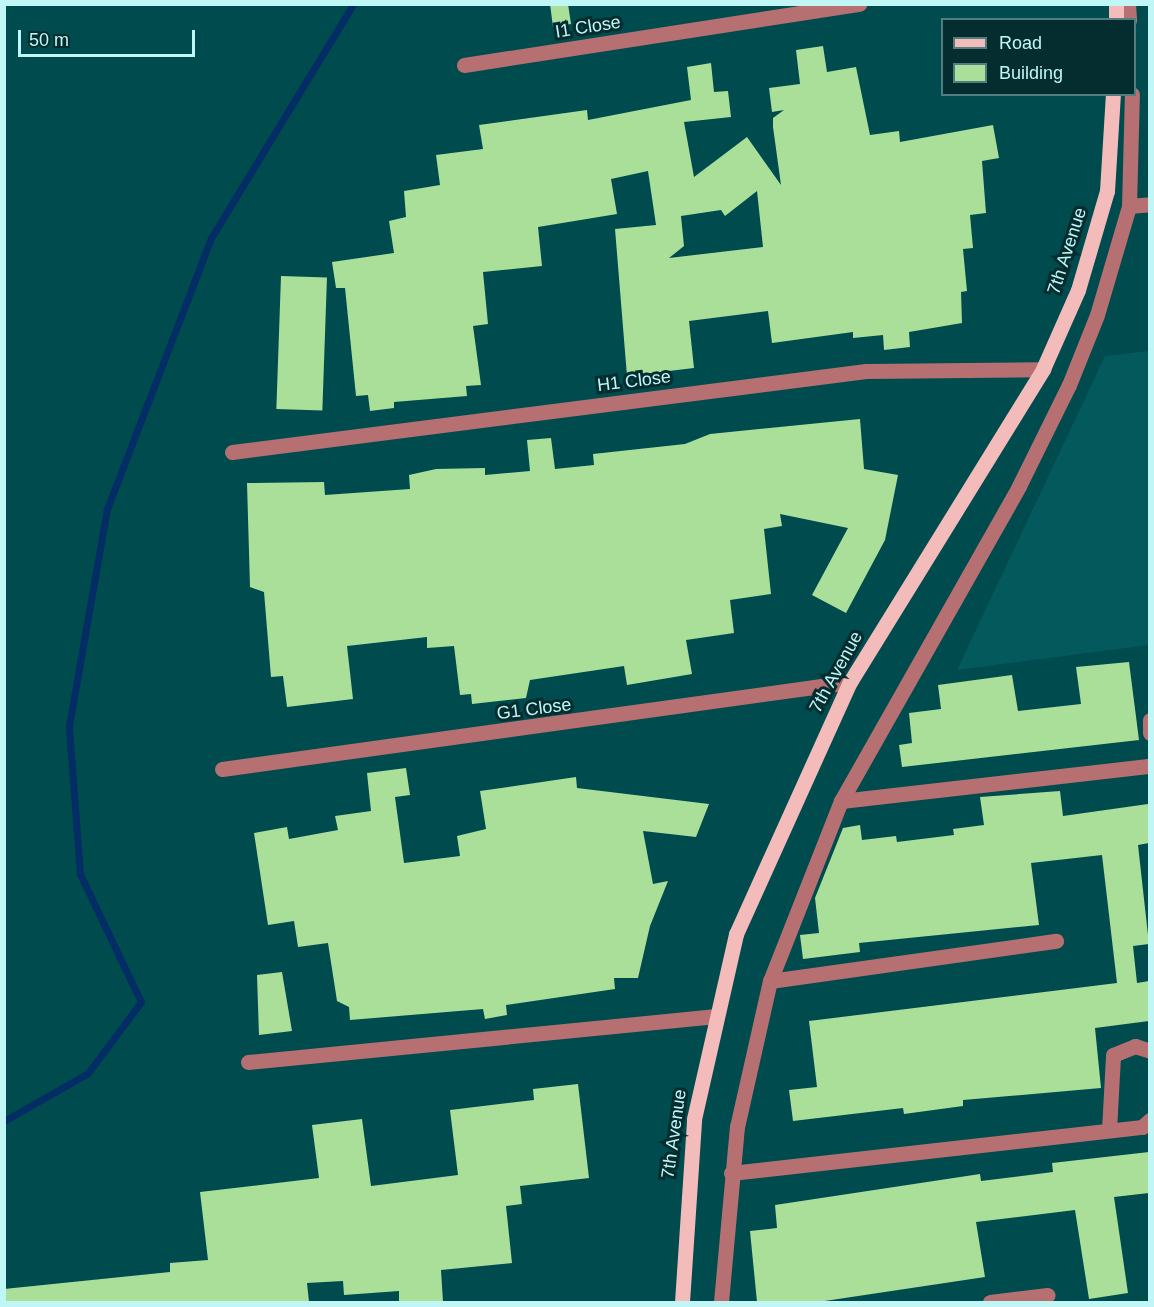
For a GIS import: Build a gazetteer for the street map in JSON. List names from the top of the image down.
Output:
{
  "streets": {
    "main road": ["7th Avenue"],
    "street": ["I1 Close", "H1 Close", "G1 Close"]
  },
  "crossings": [
    ["7th Avenue", "H1 Close"],
    ["7th Avenue", "G1 Close"]
  ],
  "legend": ["Road", "Building"],
  "scale_bar": "50 m"
}
